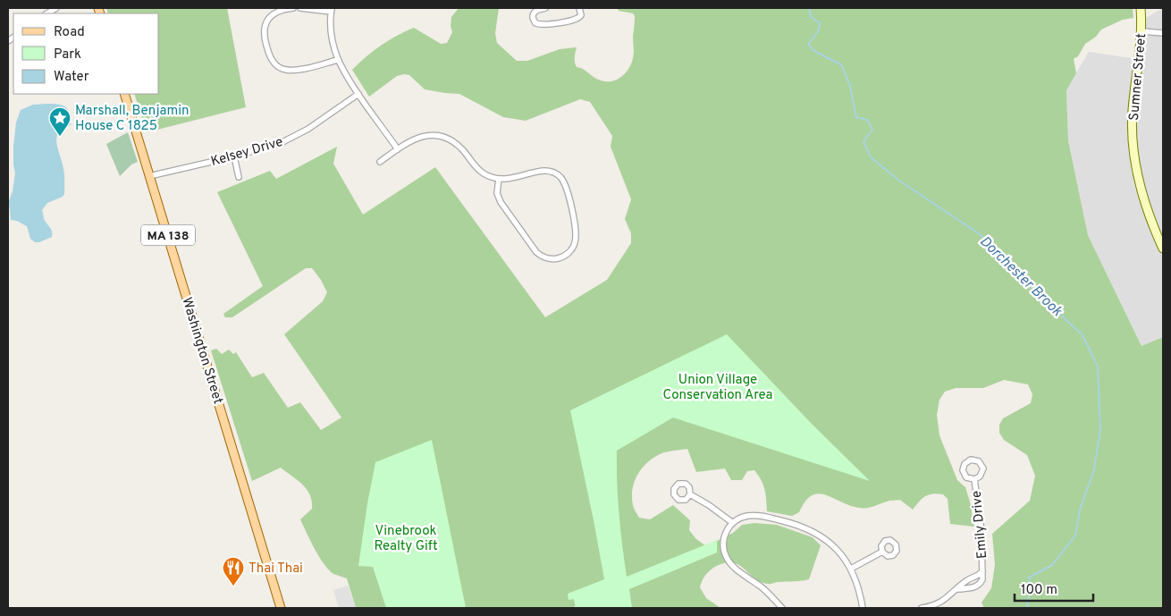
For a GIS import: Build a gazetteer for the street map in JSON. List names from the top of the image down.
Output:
{
  "streets": {
    "main road": ["Sumner Street", "MA 138", "Washington Street"],
    "street": ["Kelsey Drive", "Emily Drive"]
  },
  "crossings": [
    ["Kelsey Drive", "Washington Street"]
  ],
  "water": ["Dorchester Brook"],
  "parks": ["Union Village Conservation Area", "Vinebrook Realty Gift"],
  "places": {
    "place": ["Marshall, Benjamin House C 1825"],
    "restaurant": ["Thai Thai"]
  },
  "legend": ["Road", "Park", "Water"],
  "scale_bar": "100 m"
}
